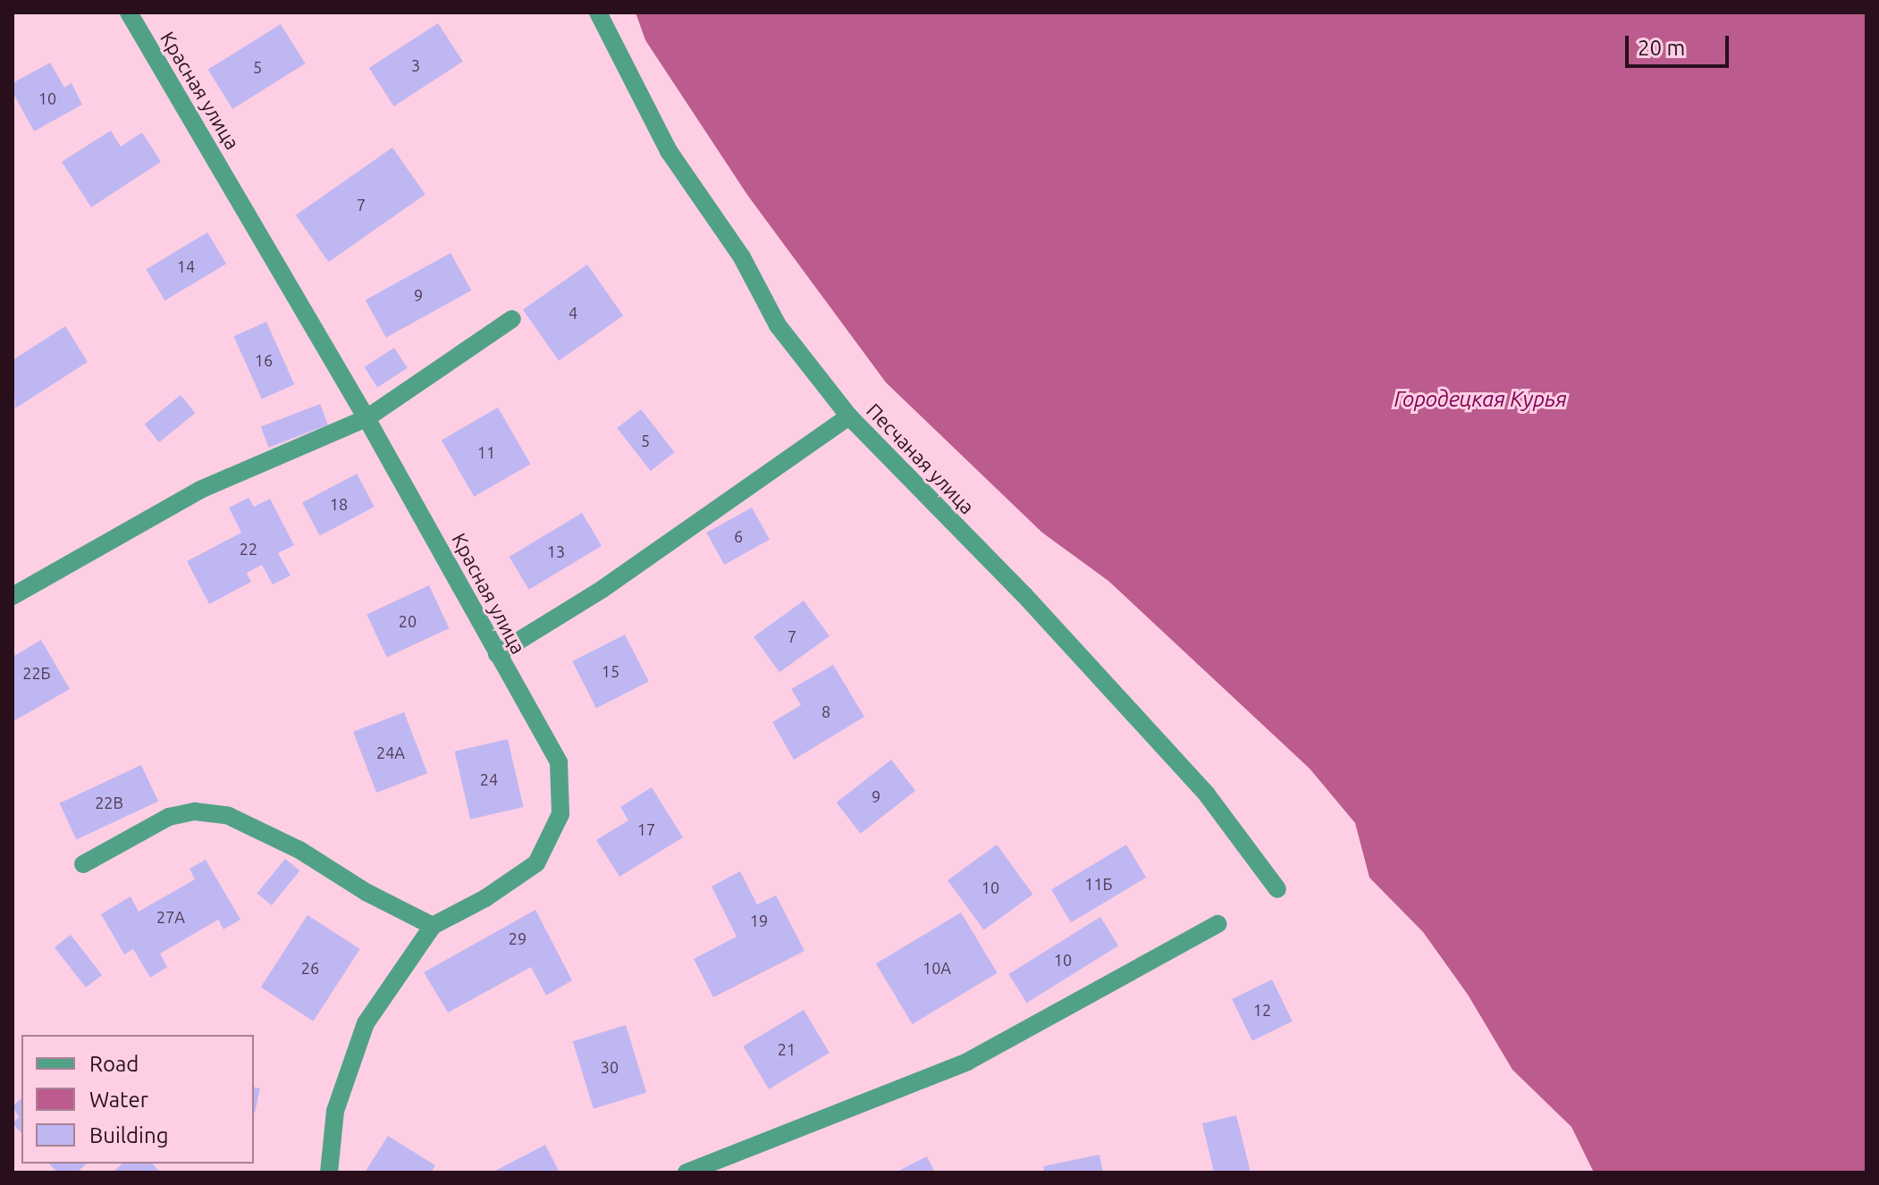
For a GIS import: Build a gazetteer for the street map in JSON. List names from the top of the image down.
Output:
{
  "streets": {
    "street": ["Красная улица", "Песчаная улица"]
  },
  "water": ["Городецкая Курья"],
  "house_numbers": [
    "3",
    "5",
    "10",
    "7",
    "14",
    "9",
    "4",
    "16",
    "5",
    "11",
    "18",
    "6",
    "22",
    "13",
    "20",
    "7",
    "15",
    "22Б",
    "8",
    "24А",
    "24",
    "9",
    "22В",
    "17",
    "11Б",
    "10",
    "27А",
    "19",
    "29",
    "10",
    "26",
    "10А",
    "12",
    "21",
    "30"
  ],
  "legend": ["Road", "Water", "Building"],
  "scale_bar": "20 m"
}
